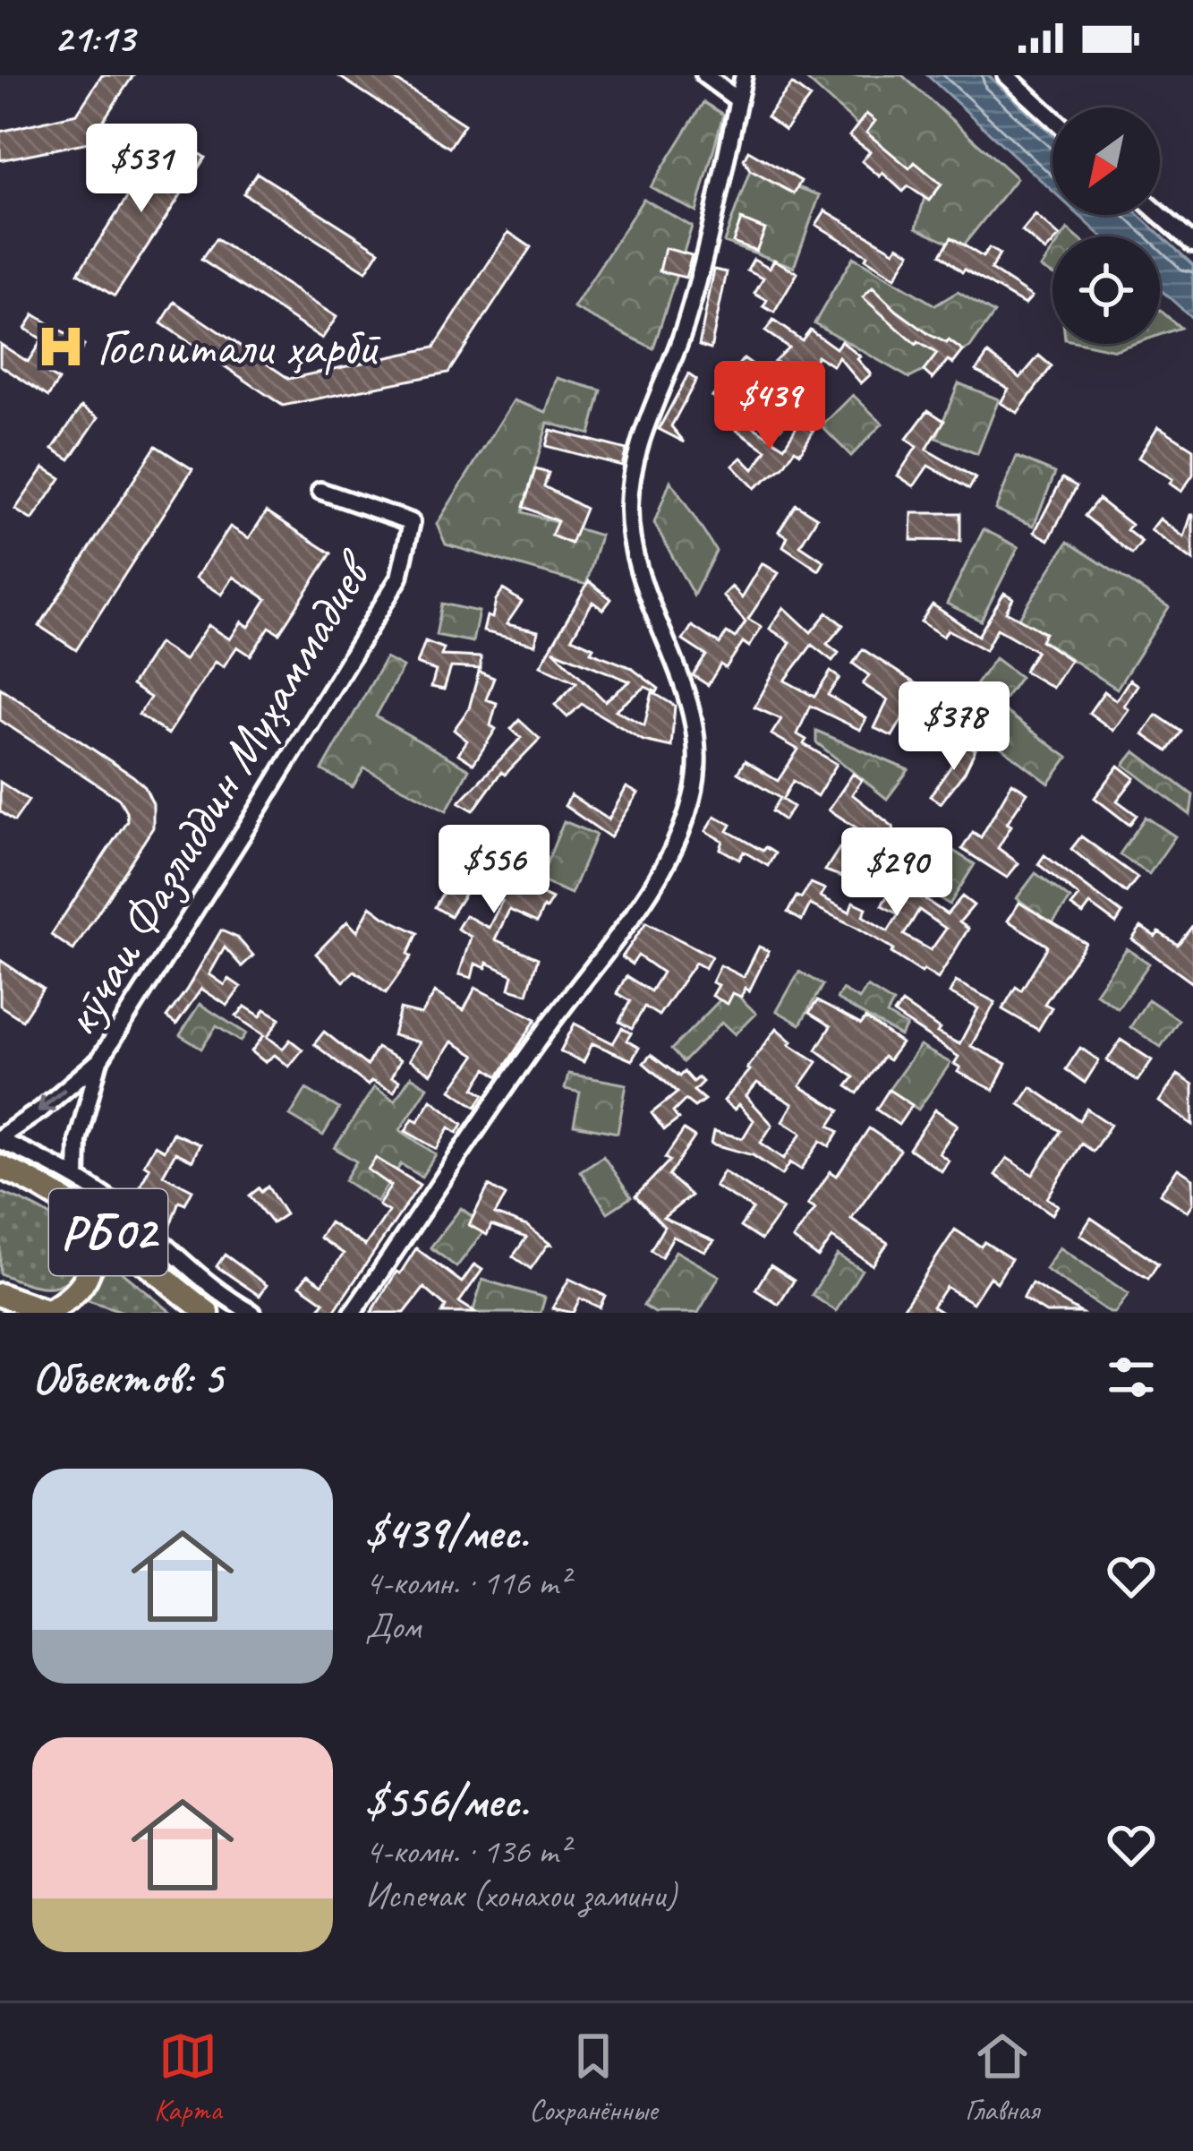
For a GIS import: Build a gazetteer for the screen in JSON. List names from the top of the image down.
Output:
{
  "streets": {
    "highway": ["РБ02"],
    "street": ["кӯчаи Фазлиддин Муҳаммадиев"]
  },
  "places": {
    "hospital": ["Госпитали ҳарбӣ"]
  },
  "north": "bottom left",
  "page": {
    "status": "21:13",
    "price": [
      "$531",
      "$439",
      "$378",
      "$556",
      "$290"
    ],
    "heading": "Объектов: 5",
    "list": [
      {
        "name": "$439/мес.",
        "note": "4-комн. · 116 m² · Дом"
      },
      {
        "name": "$556/мес.",
        "note": "4-комн. · 136 m² · Испечак (хонахои замини)"
      }
    ],
    "tabs": ["Карта", "Сохранённые", "Главная"]
  }
}
